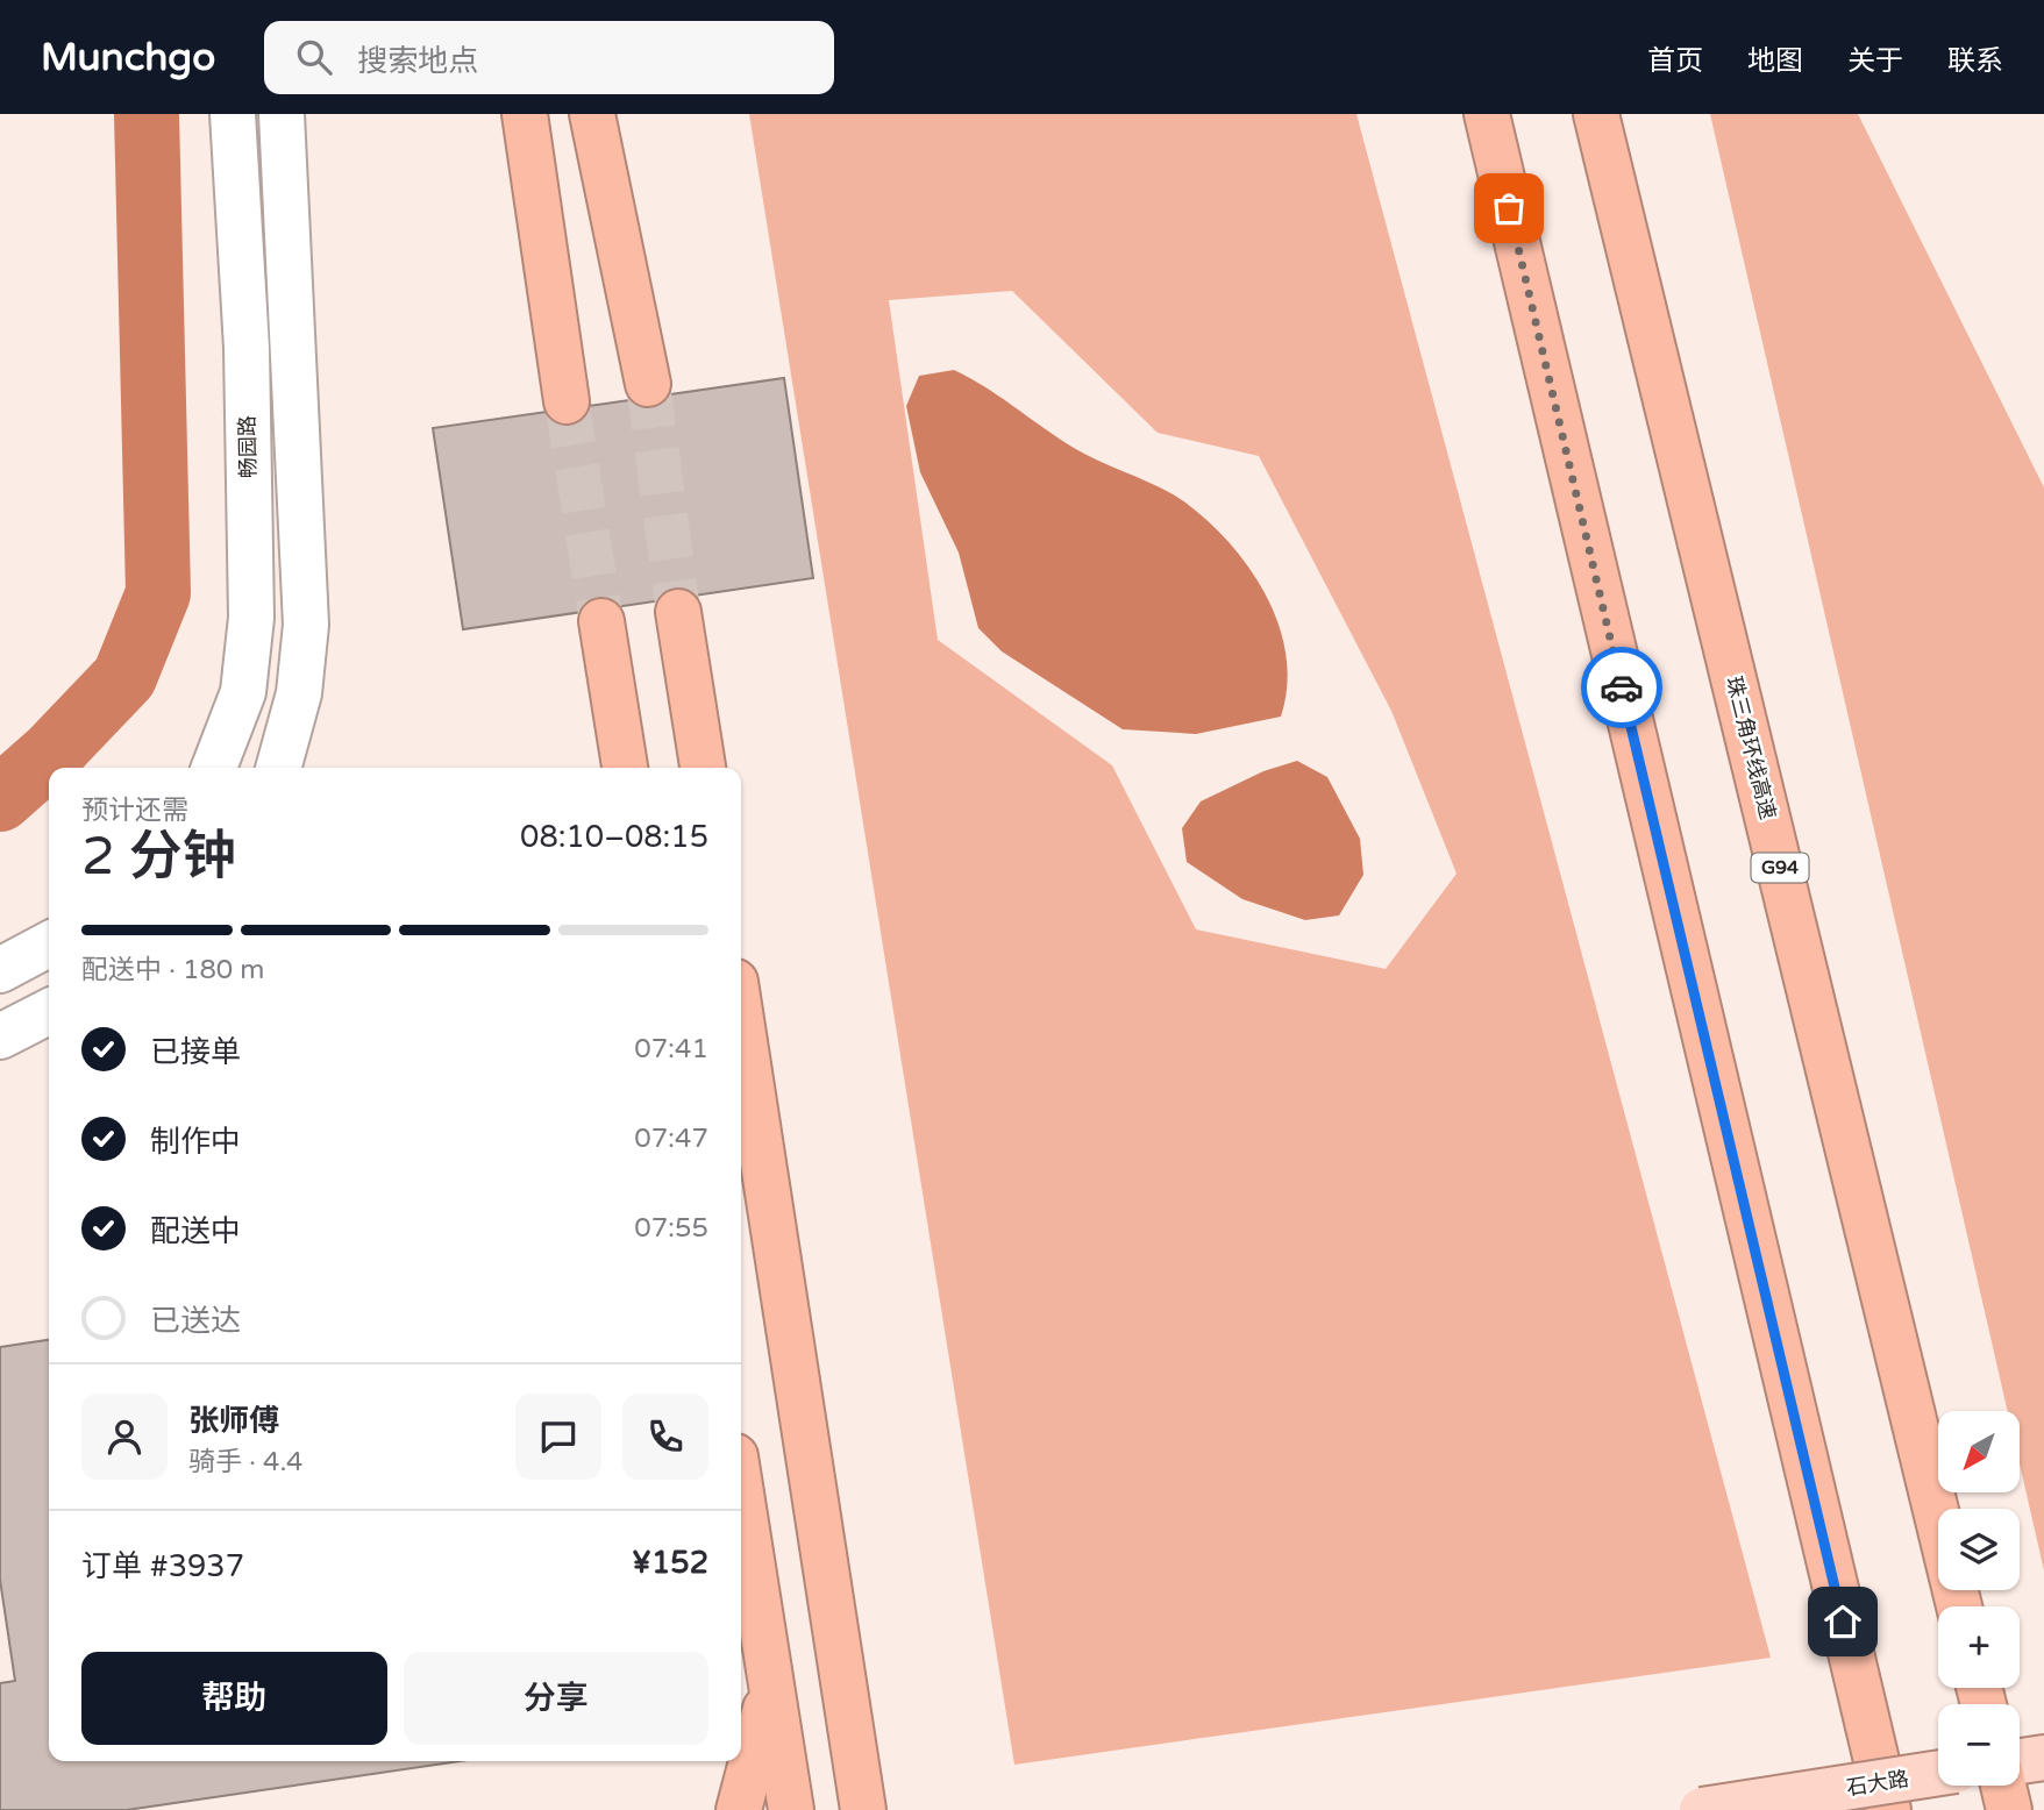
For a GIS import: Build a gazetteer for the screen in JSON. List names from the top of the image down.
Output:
{
  "streets": {
    "highway": ["珠三角环线高速", "G94"],
    "main road": ["畅园路", "石大路"]
  },
  "north": "bottom left",
  "page": {
    "header": "Munchgo",
    "search": "搜索地点",
    "nav": [
      "首页",
      "地图",
      "关于",
      "联系"
    ],
    "heading": ["2 分钟", "预计还需", "08:10–08:15"],
    "panel": [
      "张师傅",
      "骑手 · 4.4",
      "订单 #3937",
      "¥152"
    ],
    "bar": "配送中 · 180 m",
    "list": [
      ["已接单", "07:41"],
      ["制作中", "07:47"],
      ["配送中", "07:55"],
      "已送达"
    ],
    "map_buttons": ["+", "−"],
    "buttons": ["帮助", "分享"]
  }
}
